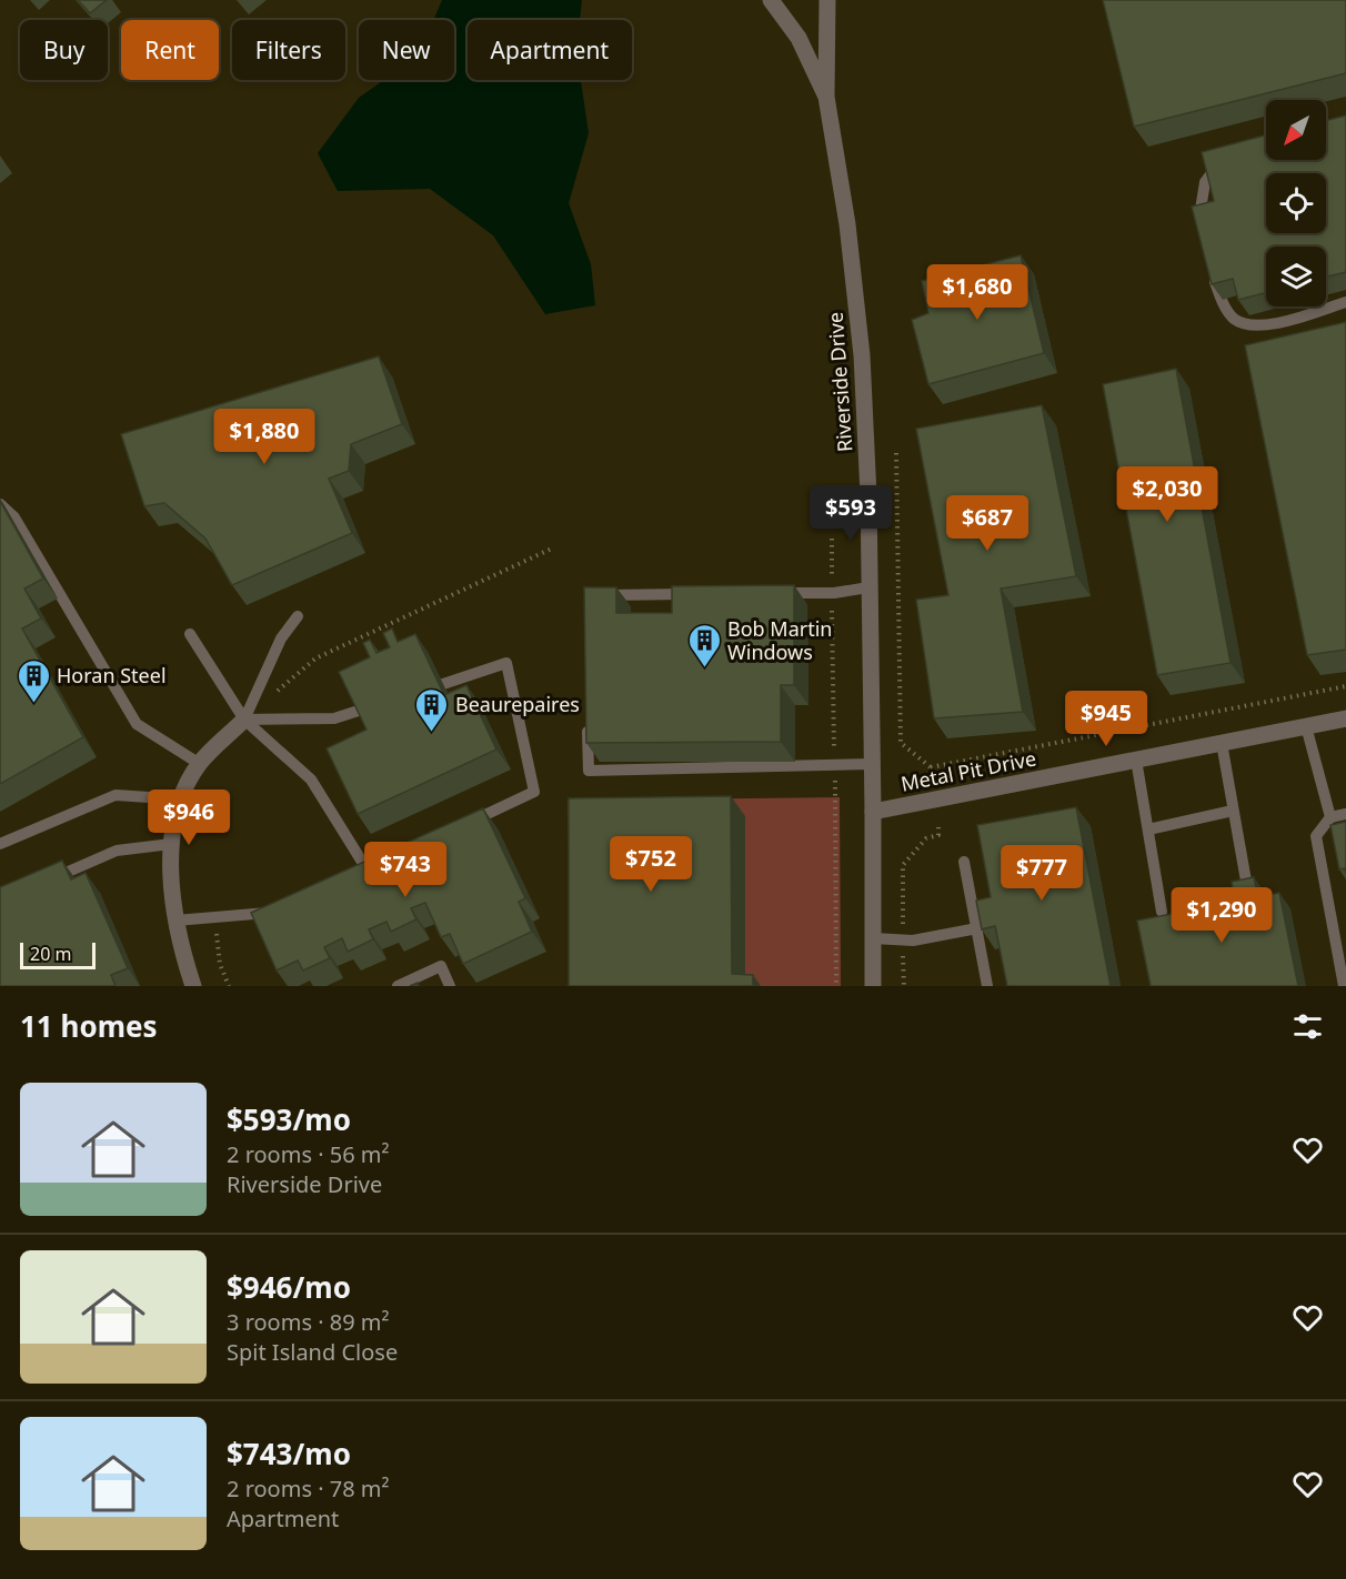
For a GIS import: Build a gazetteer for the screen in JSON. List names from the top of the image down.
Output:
{
  "streets": {
    "street": ["Riverside Drive", "Metal Pit Drive"]
  },
  "crossings": [
    ["Riverside Drive", "Metal Pit Drive"]
  ],
  "places": {
    "building": ["Bob Martin Windows", "Horan Steel", "Beaurepaires"]
  },
  "scale_bar": "20 m",
  "north": "bottom left",
  "page": {
    "chip": [
      "Buy",
      "Rent",
      "Filters",
      "New",
      "Apartment"
    ],
    "price": [
      "$1,680",
      "$1,880",
      "$2,030",
      "$593",
      "$687",
      "$945",
      "$946",
      "$752",
      "$743",
      "$777",
      "$1,290"
    ],
    "scale": "20 m",
    "heading": "11 homes",
    "list": [
      {
        "name": "$593/mo",
        "note": "2 rooms · 56 m² · Riverside Drive"
      },
      {
        "name": "$946/mo",
        "note": "3 rooms · 89 m² · Spit Island Close"
      },
      {
        "name": "$743/mo",
        "note": "2 rooms · 78 m² · Apartment"
      }
    ]
  }
}
